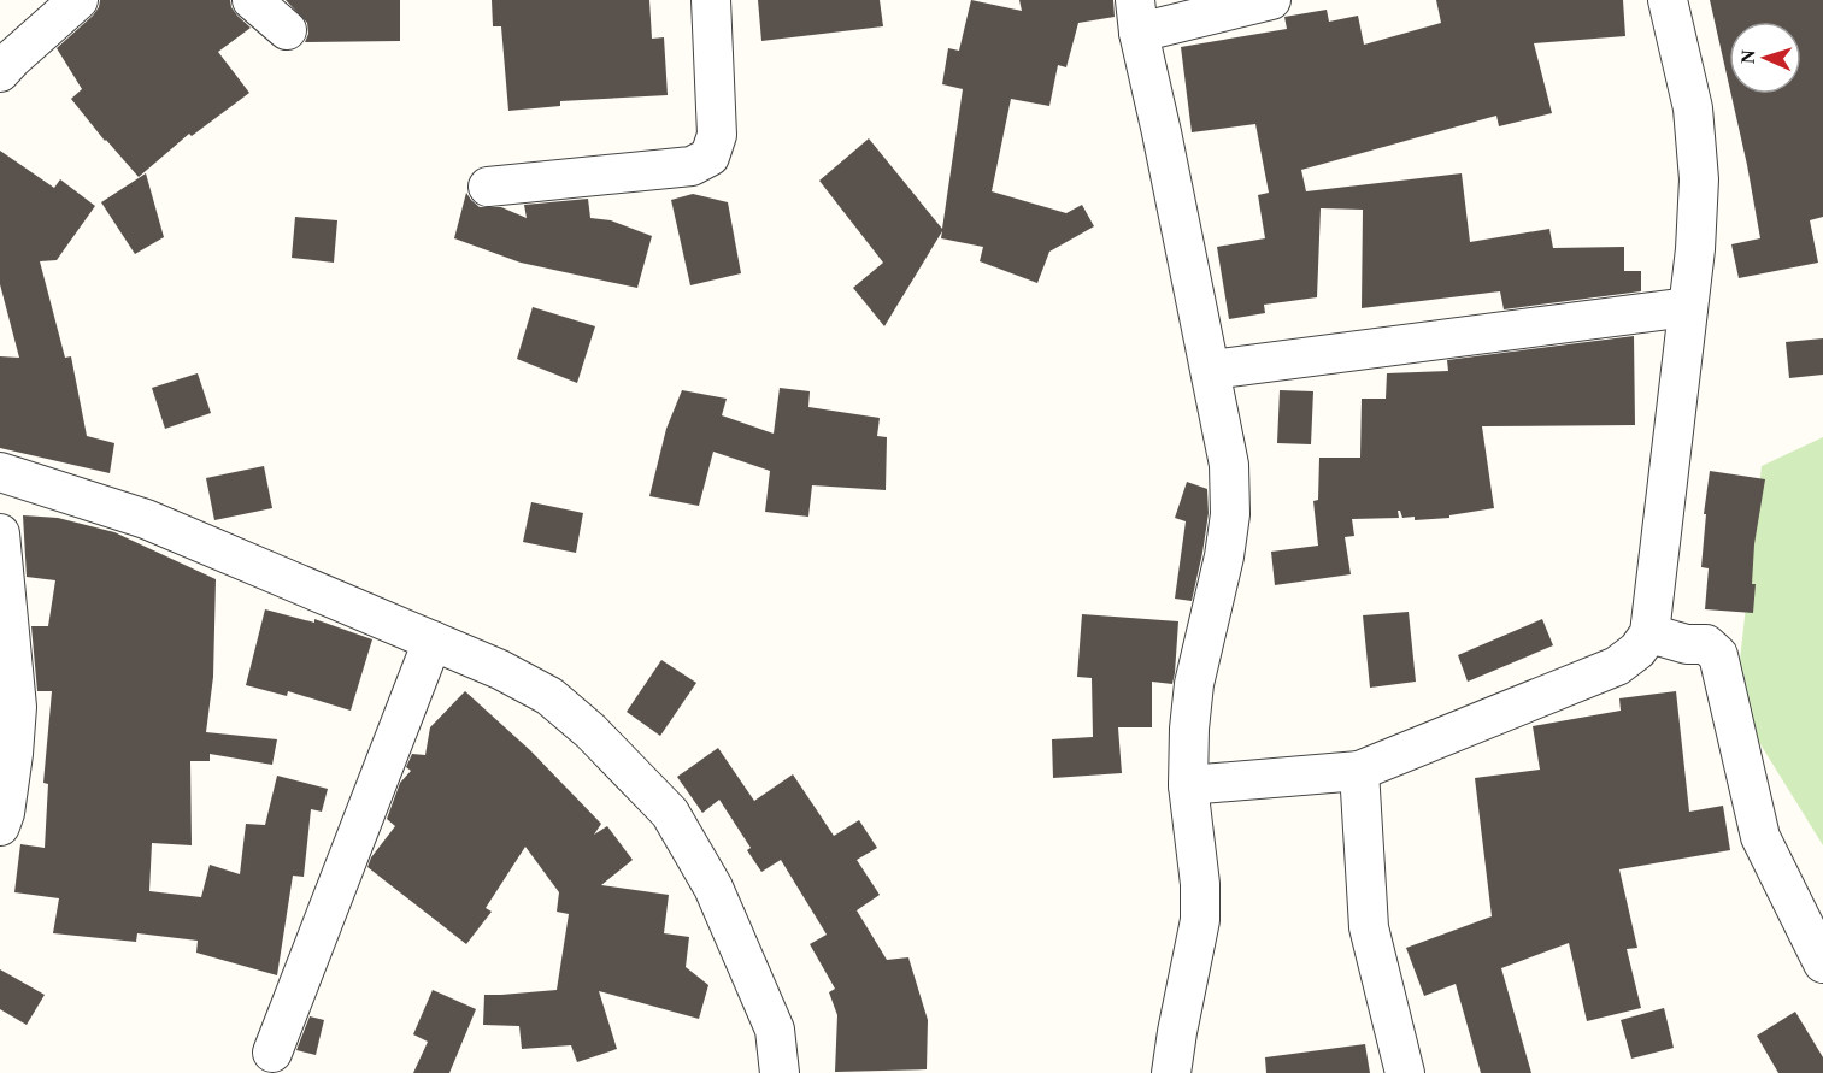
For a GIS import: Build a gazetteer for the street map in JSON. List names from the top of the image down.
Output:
{
  "north": "left"
}
